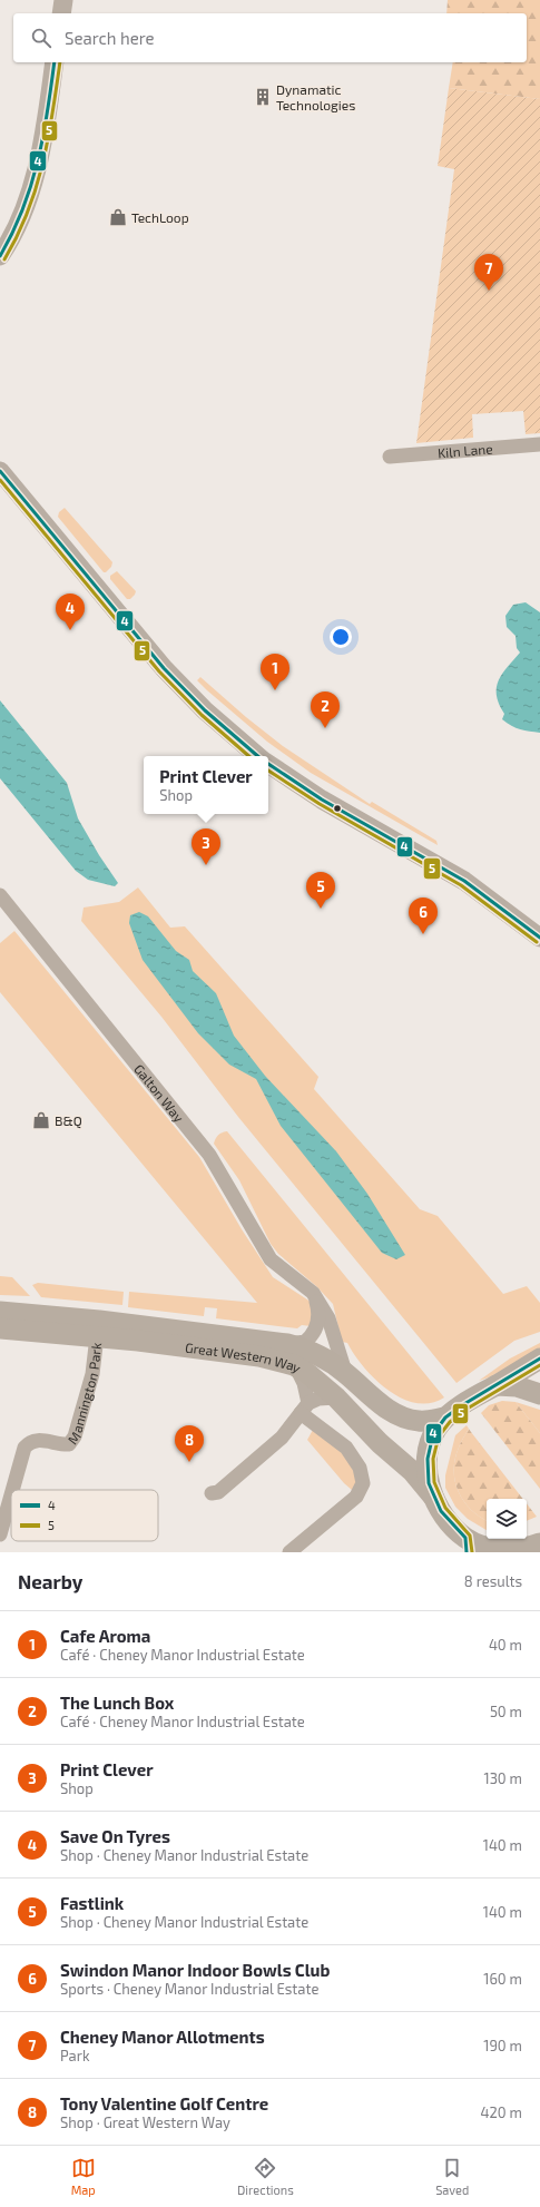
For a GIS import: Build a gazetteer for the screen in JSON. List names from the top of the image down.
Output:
{
  "streets": {
    "main road": ["Great Western Way"],
    "street": ["Kiln Lane", "Galton Way", "Mannington Park"]
  },
  "crossings": [
    ["Galton Way", "Great Western Way"],
    ["Great Western Way", "Mannington Park"]
  ],
  "places": {
    "building": ["Dynamatic Technologies"],
    "shop": ["TechLoop", "B&Q"]
  },
  "lines": ["transit line 4", "transit line 5"],
  "legend": ["4", "5"],
  "page": {
    "search": "Search here",
    "pins": [
      "7",
      "4",
      "1",
      "2",
      "3",
      "5",
      "6",
      "8"
    ],
    "popup": ["Print Clever", "Shop"],
    "heading": ["Nearby", "8 results"],
    "list": [
      {
        "mark": "1",
        "name": "Cafe Aroma",
        "note": "Café · Cheney Manor Industrial Estate",
        "value": "40 m"
      },
      {
        "mark": "2",
        "name": "The Lunch Box",
        "note": "Café · Cheney Manor Industrial Estate",
        "value": "50 m"
      },
      {
        "mark": "3",
        "name": "Print Clever",
        "note": "Shop",
        "value": "130 m"
      },
      {
        "mark": "4",
        "name": "Save On Tyres",
        "note": "Shop · Cheney Manor Industrial Estate",
        "value": "140 m"
      },
      {
        "mark": "5",
        "name": "Fastlink",
        "note": "Shop · Cheney Manor Industrial Estate",
        "value": "140 m"
      },
      {
        "mark": "6",
        "name": "Swindon Manor Indoor Bowls Club",
        "note": "Sports · Cheney Manor Industrial Estate",
        "value": "160 m"
      },
      {
        "mark": "7",
        "name": "Cheney Manor Allotments",
        "note": "Park",
        "value": "190 m"
      },
      {
        "mark": "8",
        "name": "Tony Valentine Golf Centre",
        "note": "Shop · Great Western Way",
        "value": "420 m"
      }
    ],
    "nav": ["Map", "Directions", "Saved"]
  }
}
